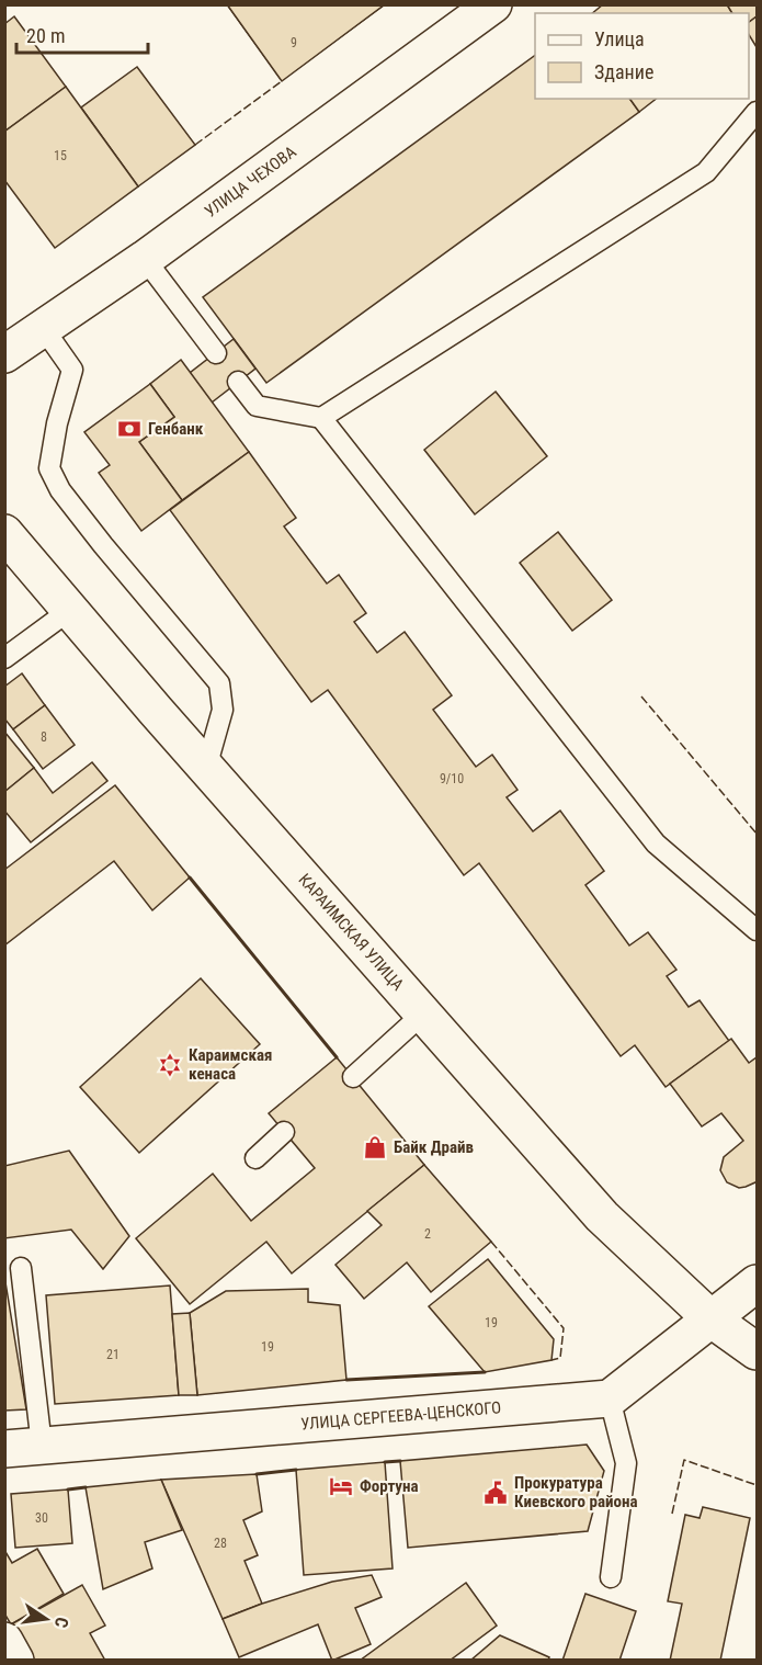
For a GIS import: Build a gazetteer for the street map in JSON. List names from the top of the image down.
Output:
{
  "streets": {
    "main road": ["УЛИЦА ЧЕХОВА", "КАРАИМСКАЯ УЛИЦА", "УЛИЦА СЕРГЕЕВА-ЦЕНСКОГО"]
  },
  "places": {
    "bank": ["Генбанк"],
    "synagogue": ["Караимская кенаса"],
    "shop": ["Байк Драйв"],
    "hotel": ["Фортуна"],
    "public building": ["Прокуратура Киевского района"]
  },
  "house_numbers": [
    "9",
    "15",
    "8",
    "9/10",
    "2",
    "19",
    "19",
    "21",
    "30",
    "28"
  ],
  "legend": ["Улица", "Здание"],
  "scale_bar": "20 m",
  "north": "right"
}
